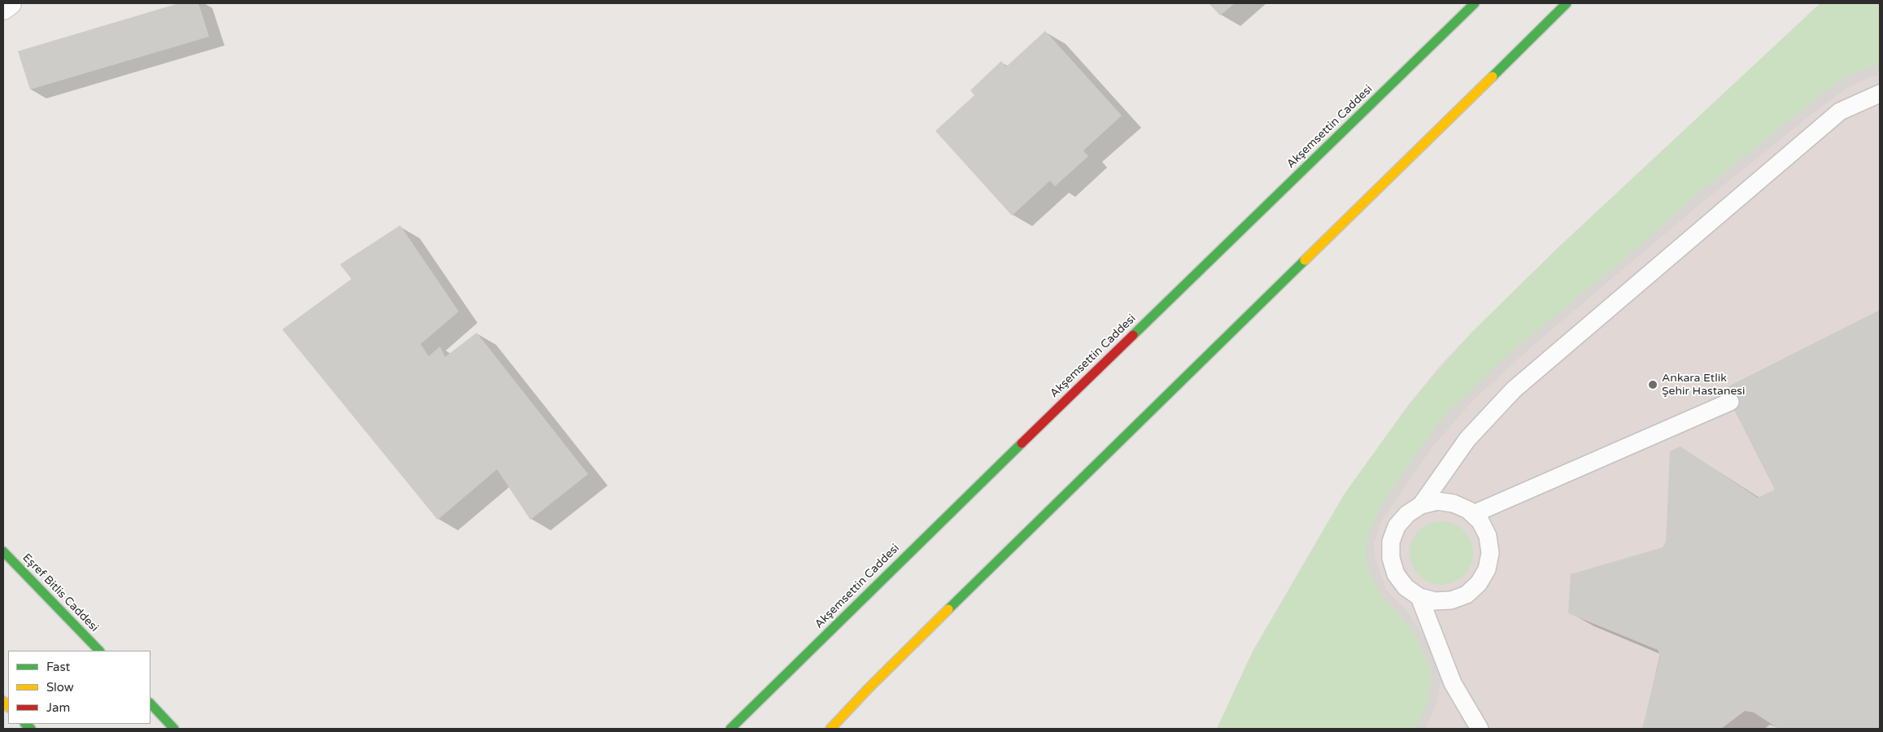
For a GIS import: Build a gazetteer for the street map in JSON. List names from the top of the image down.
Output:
{
  "streets": {
    "main road": ["Akşemsettin Caddesi", "Eşref Bitlis Caddesi"]
  },
  "places": ["Ankara Etlik Şehir Hastanesi"],
  "legend": ["Fast", "Slow", "Jam"]
}
